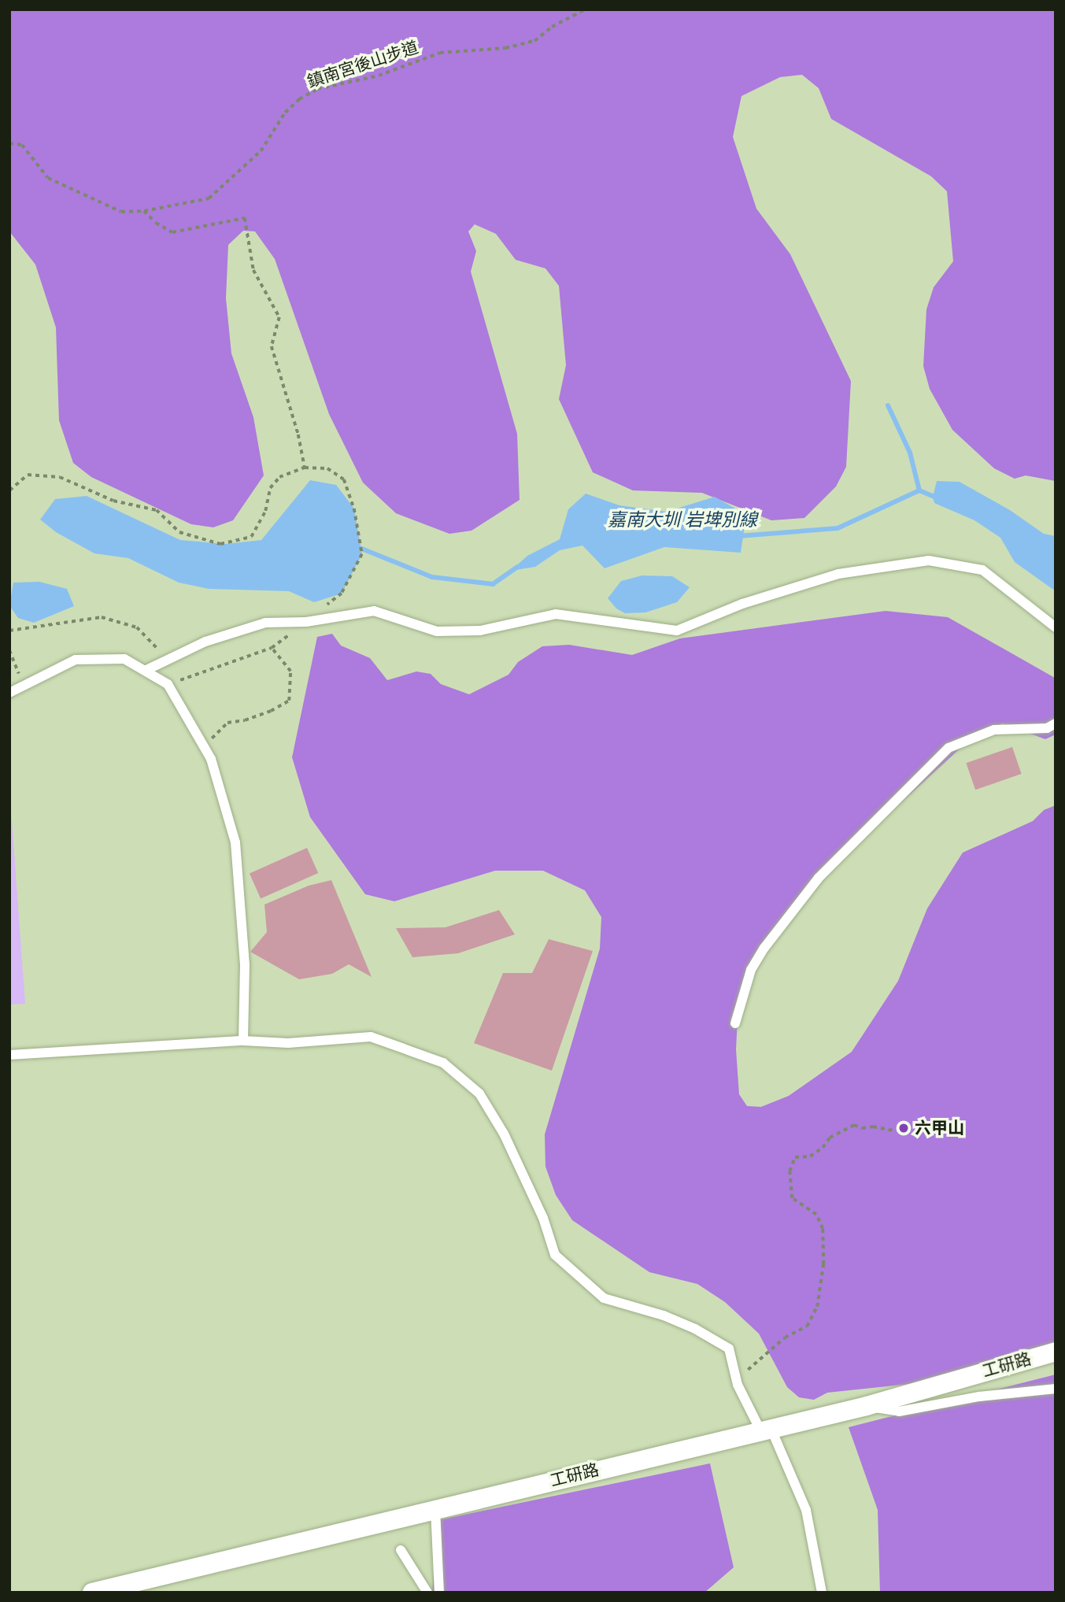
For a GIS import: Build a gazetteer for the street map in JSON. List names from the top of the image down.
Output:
{
  "streets": {
    "street": ["工研路"],
    "path": ["鎮南宮後山步道"]
  },
  "water": ["嘉南大圳 岩埤別線"],
  "places": ["六甲山"]
}
